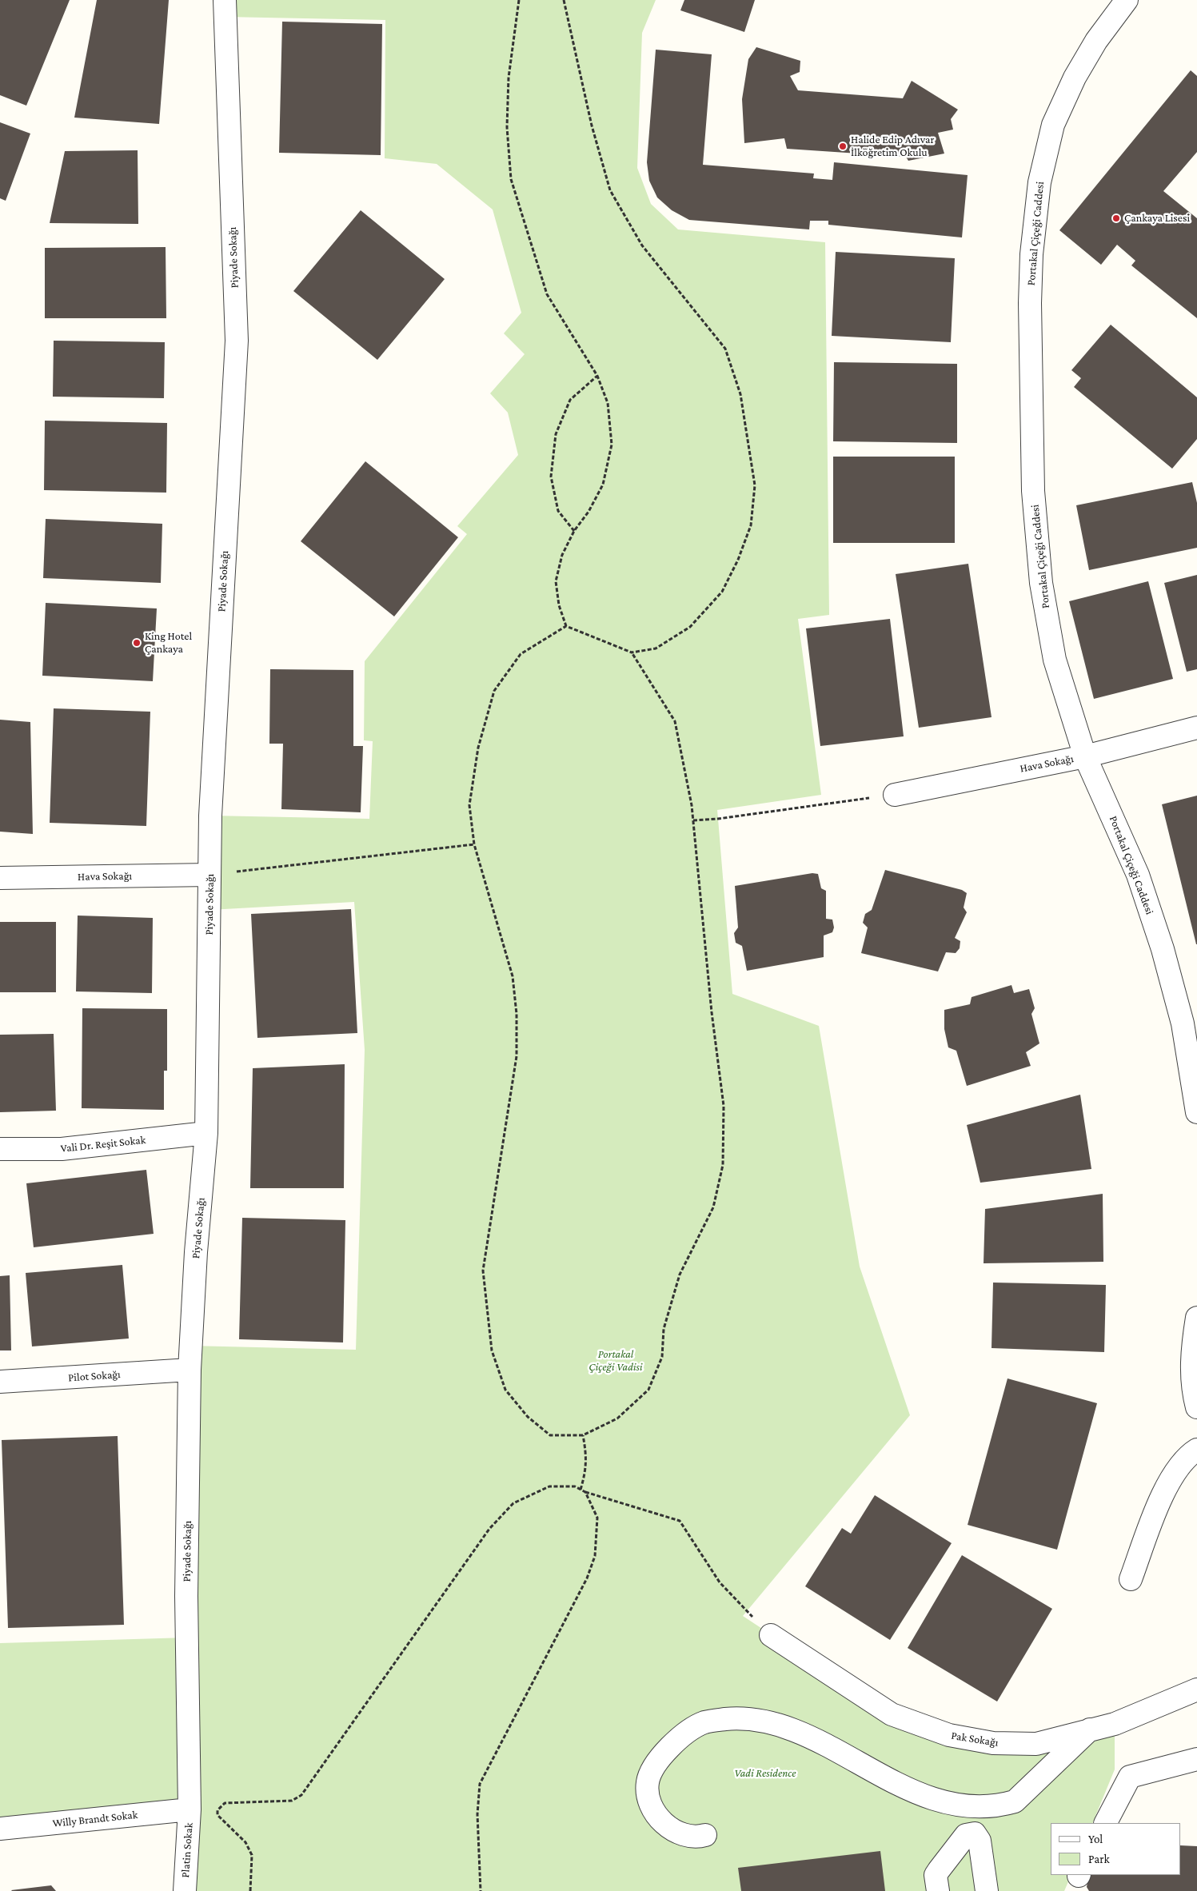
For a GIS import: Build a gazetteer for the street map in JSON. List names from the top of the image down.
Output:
{
  "streets": {
    "street": [
      "Portakal Çiçeği Caddesi",
      "Piyade Sokağı",
      "Hava Sokağı",
      "Vali Dr. Reşit Sokak",
      "Pilot Sokağı",
      "Pak Sokağı",
      "Willy Brandt Sokak",
      "Platin Sokak"
    ]
  },
  "crossings": [
    ["Portakal Çiçeği Caddesi", "Hava Sokağı"],
    ["Piyade Sokağı", "Hava Sokağı"],
    ["Piyade Sokağı", "Vali Dr. Reşit Sokak"],
    ["Piyade Sokağı", "Pilot Sokağı"],
    ["Piyade Sokağı", "Willy Brandt Sokak"],
    ["Piyade Sokağı", "Platin Sokak"],
    ["Willy Brandt Sokak", "Platin Sokak"]
  ],
  "parks": ["Portakal Çiçeği Vadisi", "Vadi Residence"],
  "places": ["Halide Edip Adıvar İlköğretim Okulu", "Çankaya Lisesi", "King Hotel Çankaya"],
  "legend": ["Yol", "Park"]
}
